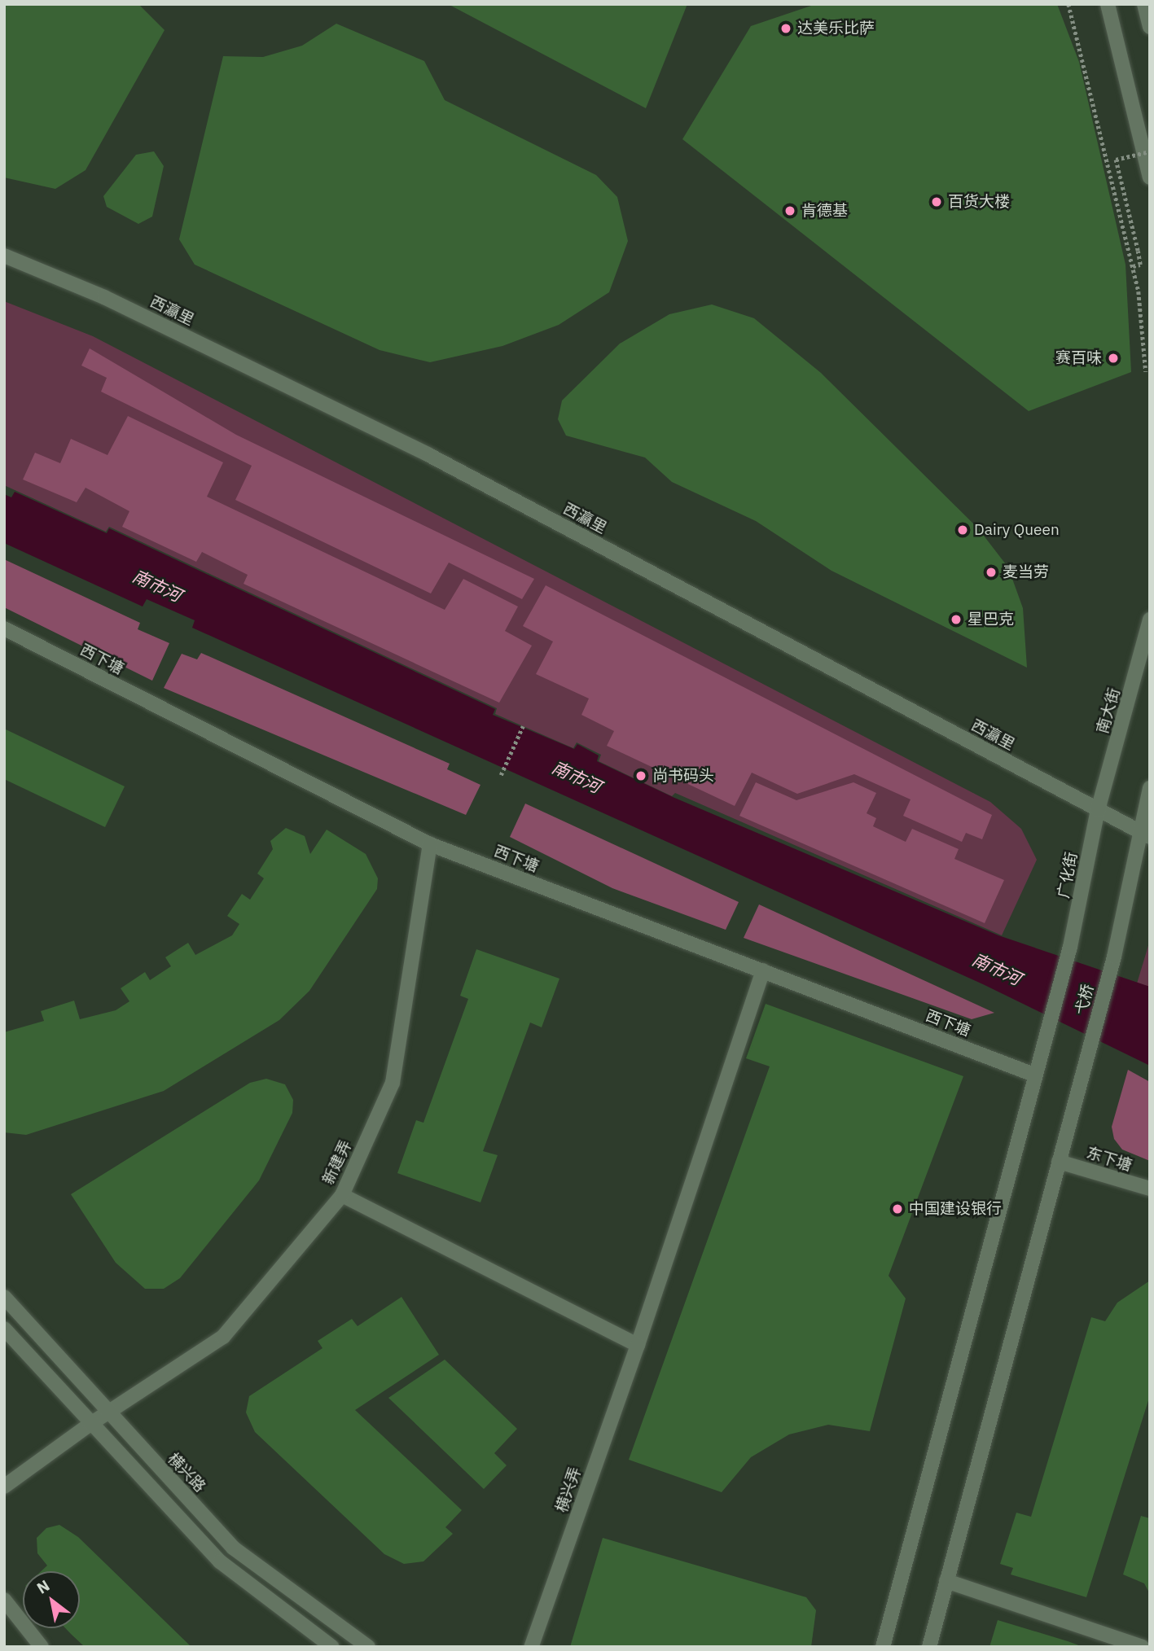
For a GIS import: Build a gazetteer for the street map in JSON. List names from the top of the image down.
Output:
{
  "streets": {
    "street": [
      "西瀛里",
      "西下塘",
      "南大街",
      "广化街",
      "弋桥",
      "东下塘",
      "新建弄",
      "横兴路",
      "横兴弄"
    ]
  },
  "crossings": [
    ["西瀛里", "南大街"],
    ["西瀛里", "广化街"],
    ["西瀛里", "弋桥"],
    ["西下塘", "弋桥"],
    ["西下塘", "新建弄"],
    ["西下塘", "横兴弄"],
    ["南大街", "广化街"],
    ["广化街", "弋桥"],
    ["弋桥", "东下塘"],
    ["新建弄", "横兴路"]
  ],
  "water": ["南市河"],
  "places": [
    "达美乐比萨",
    "百货大楼",
    "肯德基",
    "赛百味",
    "Dairy Queen",
    "麦当劳",
    "星巴克",
    "尚书码头",
    "中国建设银行"
  ],
  "north": "top left"
}
